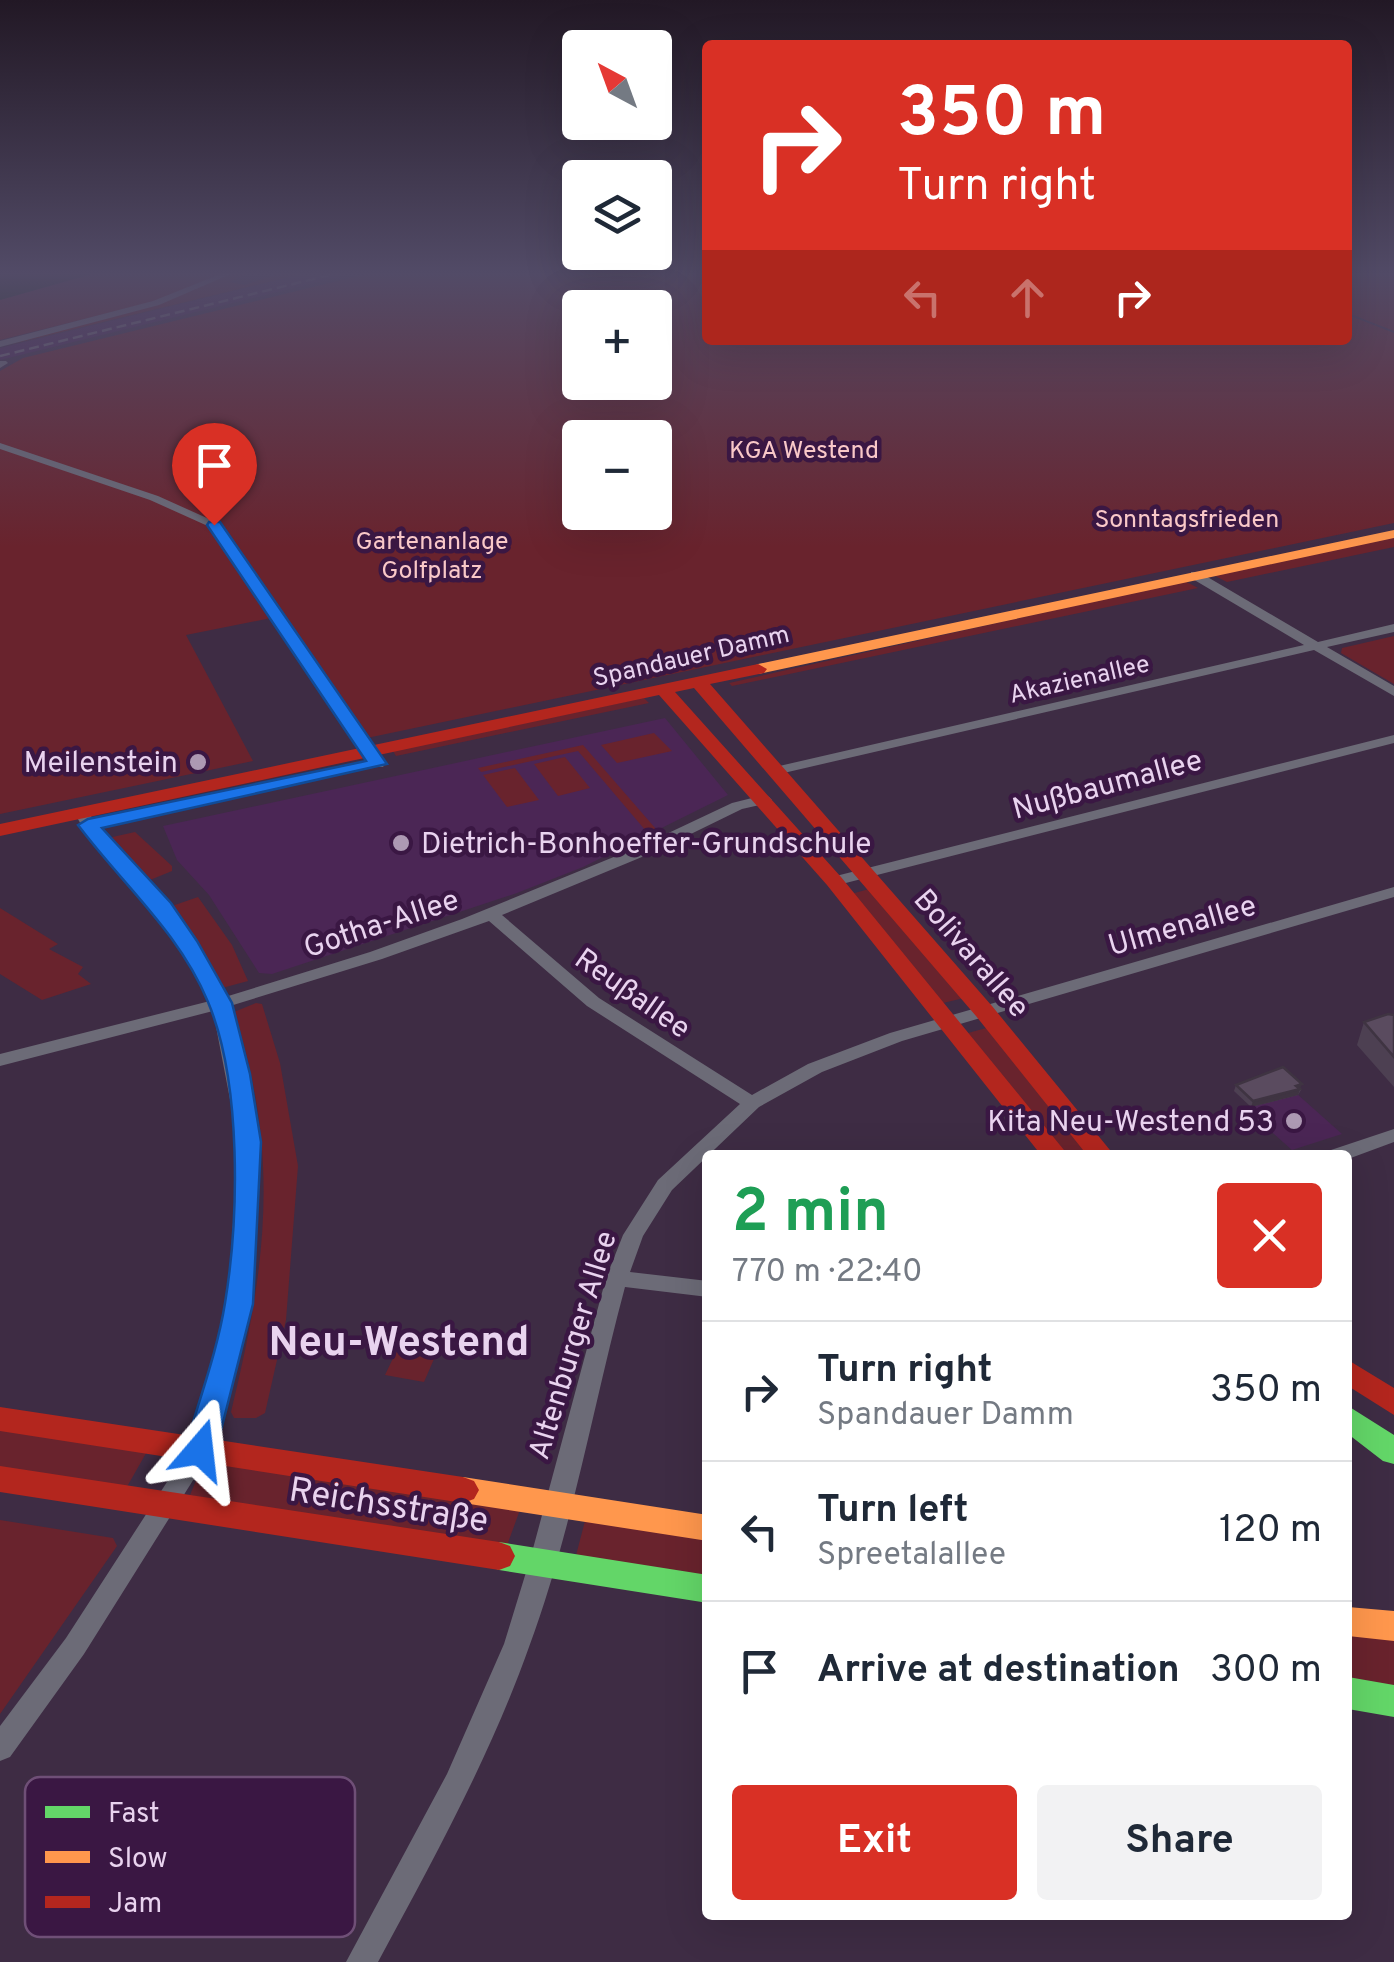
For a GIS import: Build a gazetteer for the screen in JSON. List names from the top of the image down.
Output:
{
  "streets": {
    "main road": ["Spandauer Damm", "Bolivarallee", "Reichsstraße"],
    "street": [
      "Akazienallee",
      "Nußbaumallee",
      "Gotha-Allee",
      "Ulmenallee",
      "Reußallee",
      "Altenburger Allee"
    ]
  },
  "crossings": [
    ["Spandauer Damm", "Bolivarallee"],
    ["Akazienallee", "Bolivarallee"],
    ["Nußbaumallee", "Bolivarallee"],
    ["Gotha-Allee", "Bolivarallee"],
    ["Gotha-Allee", "Reußallee"],
    ["Ulmenallee", "Bolivarallee"],
    ["Ulmenallee", "Altenburger Allee"],
    ["Bolivarallee", "Altenburger Allee"],
    ["Reußallee", "Altenburger Allee"],
    ["Altenburger Allee", "Reichsstraße"]
  ],
  "districts": ["Neu-Westend"],
  "parks": ["KGA Westend", "Sonntagsfrieden", "Gartenanlage Golfplatz"],
  "places": ["Meilenstein", "Dietrich-Bonhoeffer-Grundschule", "Kita Neu-Westend 53"],
  "legend": ["Fast", "Slow", "Jam"],
  "north": "top left",
  "page": {
    "map_buttons": ["+", "−"],
    "turn": ["350 m", "Turn right"],
    "heading": ["2 min", "770 m · 22:40"],
    "list": [
      {
        "name": "Turn right",
        "note": "Spandauer Damm",
        "value": "350 m"
      },
      {
        "name": "Turn left",
        "note": "Spreetalallee",
        "value": "120 m"
      },
      {
        "name": "Arrive at destination",
        "value": "300 m"
      }
    ],
    "buttons": ["Exit", "Share"]
  }
}
